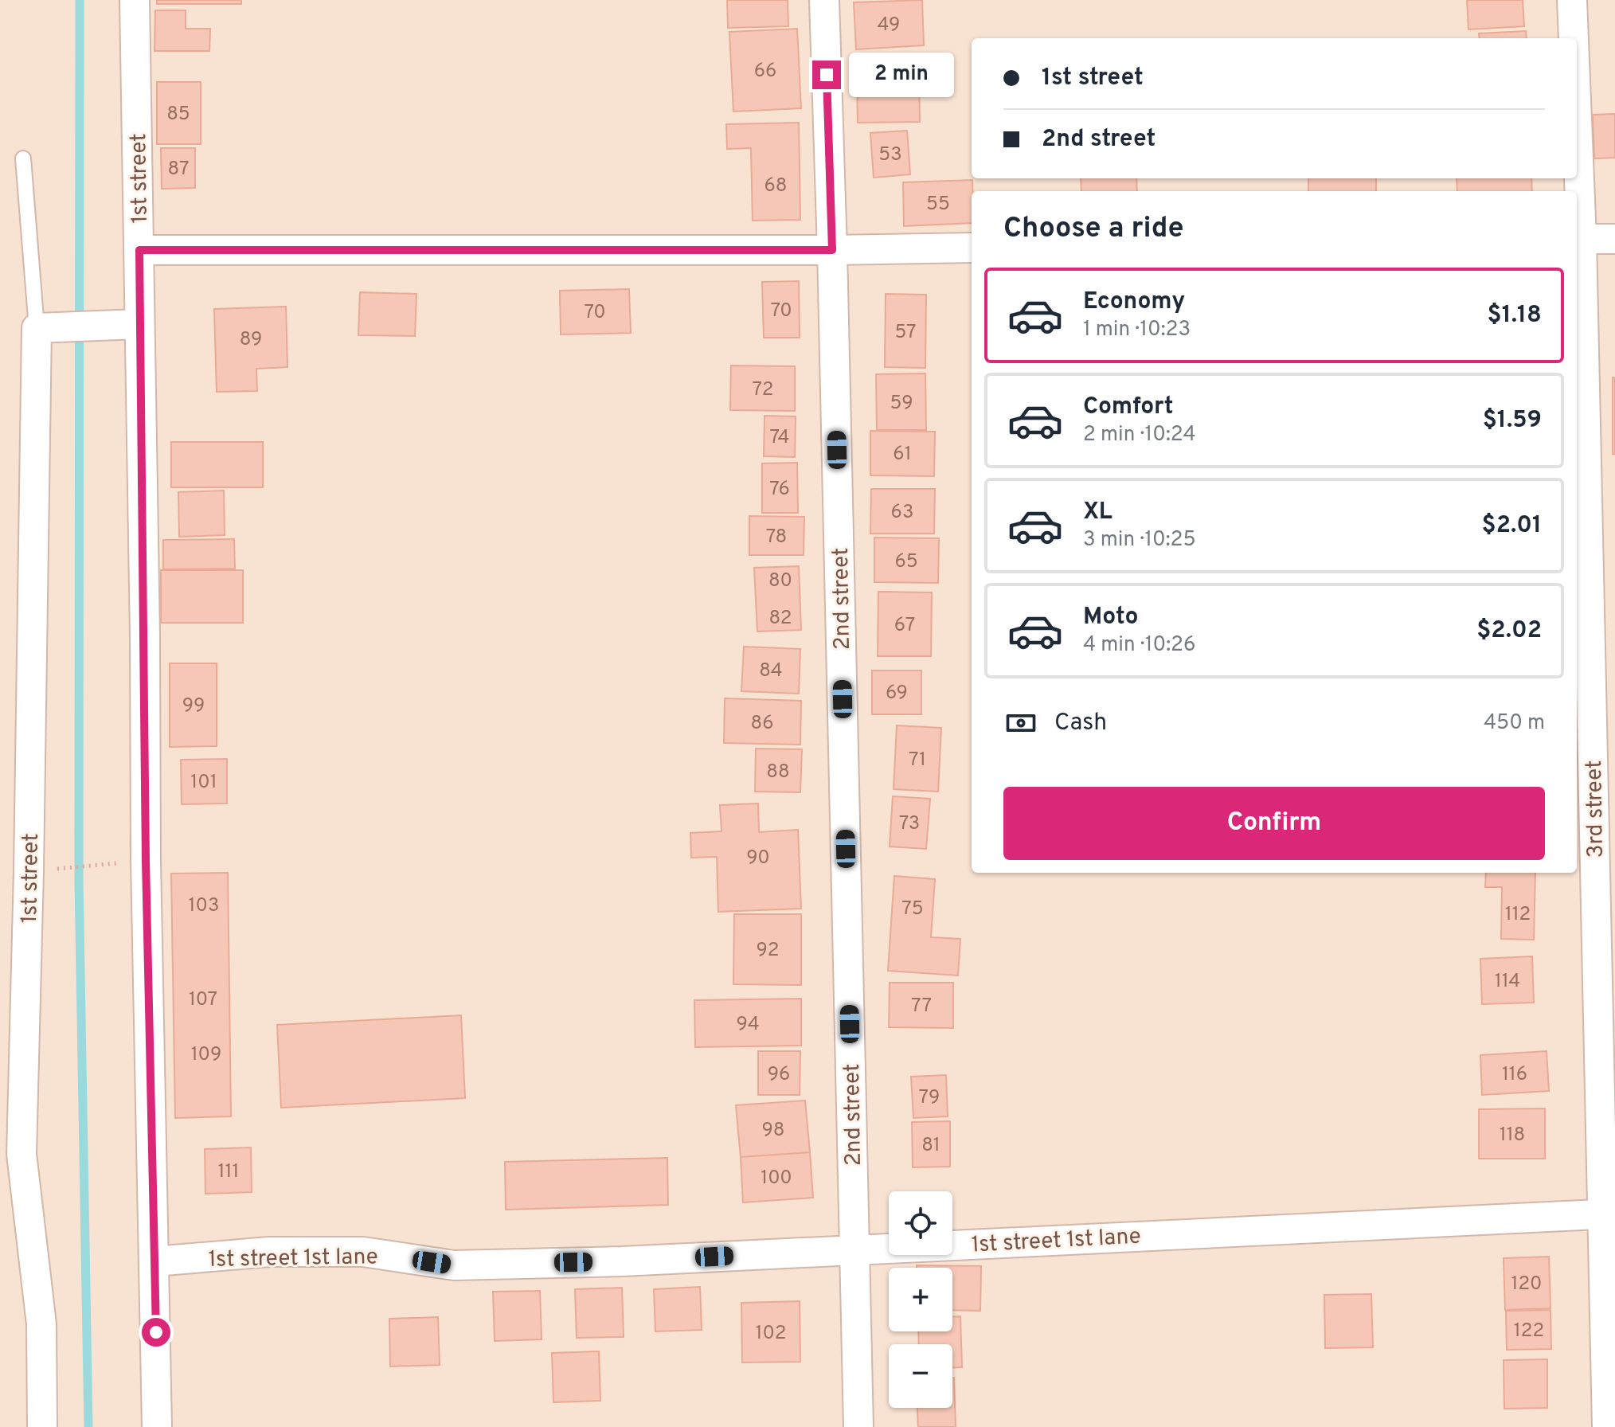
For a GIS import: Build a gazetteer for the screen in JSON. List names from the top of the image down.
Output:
{
  "streets": {
    "street": [
      "1st street",
      "2nd street",
      "3rd street",
      "1st street 1st lane"
    ]
  },
  "crossings": [
    ["1st street", "1st street 1st lane"],
    ["2nd street", "1st street 1st lane"],
    ["3rd street", "1st street 1st lane"]
  ],
  "house_numbers": [
    "49",
    "66",
    "85",
    "53",
    "87",
    "68",
    "55",
    "70",
    "70",
    "57",
    "89",
    "72",
    "59",
    "74",
    "61",
    "76",
    "63",
    "78",
    "65",
    "80",
    "82",
    "67",
    "84",
    "69",
    "99",
    "86",
    "71",
    "88",
    "101",
    "73",
    "90",
    "103",
    "75",
    "112",
    "92",
    "114",
    "107",
    "77",
    "94",
    "109",
    "96",
    "116",
    "79",
    "98",
    "118",
    "81",
    "111",
    "100",
    "120",
    "122",
    "102"
  ],
  "page": {
    "banner": ["1st street", "2nd street"],
    "bubble": "2 min",
    "heading": "Choose a ride",
    "list": [
      {
        "name": "Economy",
        "note": "1 min · 10:23",
        "value": "$1.18"
      },
      {
        "name": "Comfort",
        "note": "2 min · 10:24",
        "value": "$1.59"
      },
      {
        "name": "XL",
        "note": "3 min · 10:25",
        "value": "$2.01"
      },
      {
        "name": "Moto",
        "note": "4 min · 10:26",
        "value": "$2.02"
      }
    ],
    "pay": ["Cash", "450 m"],
    "buttons": "Confirm",
    "map_buttons": ["+", "−"]
  }
}
